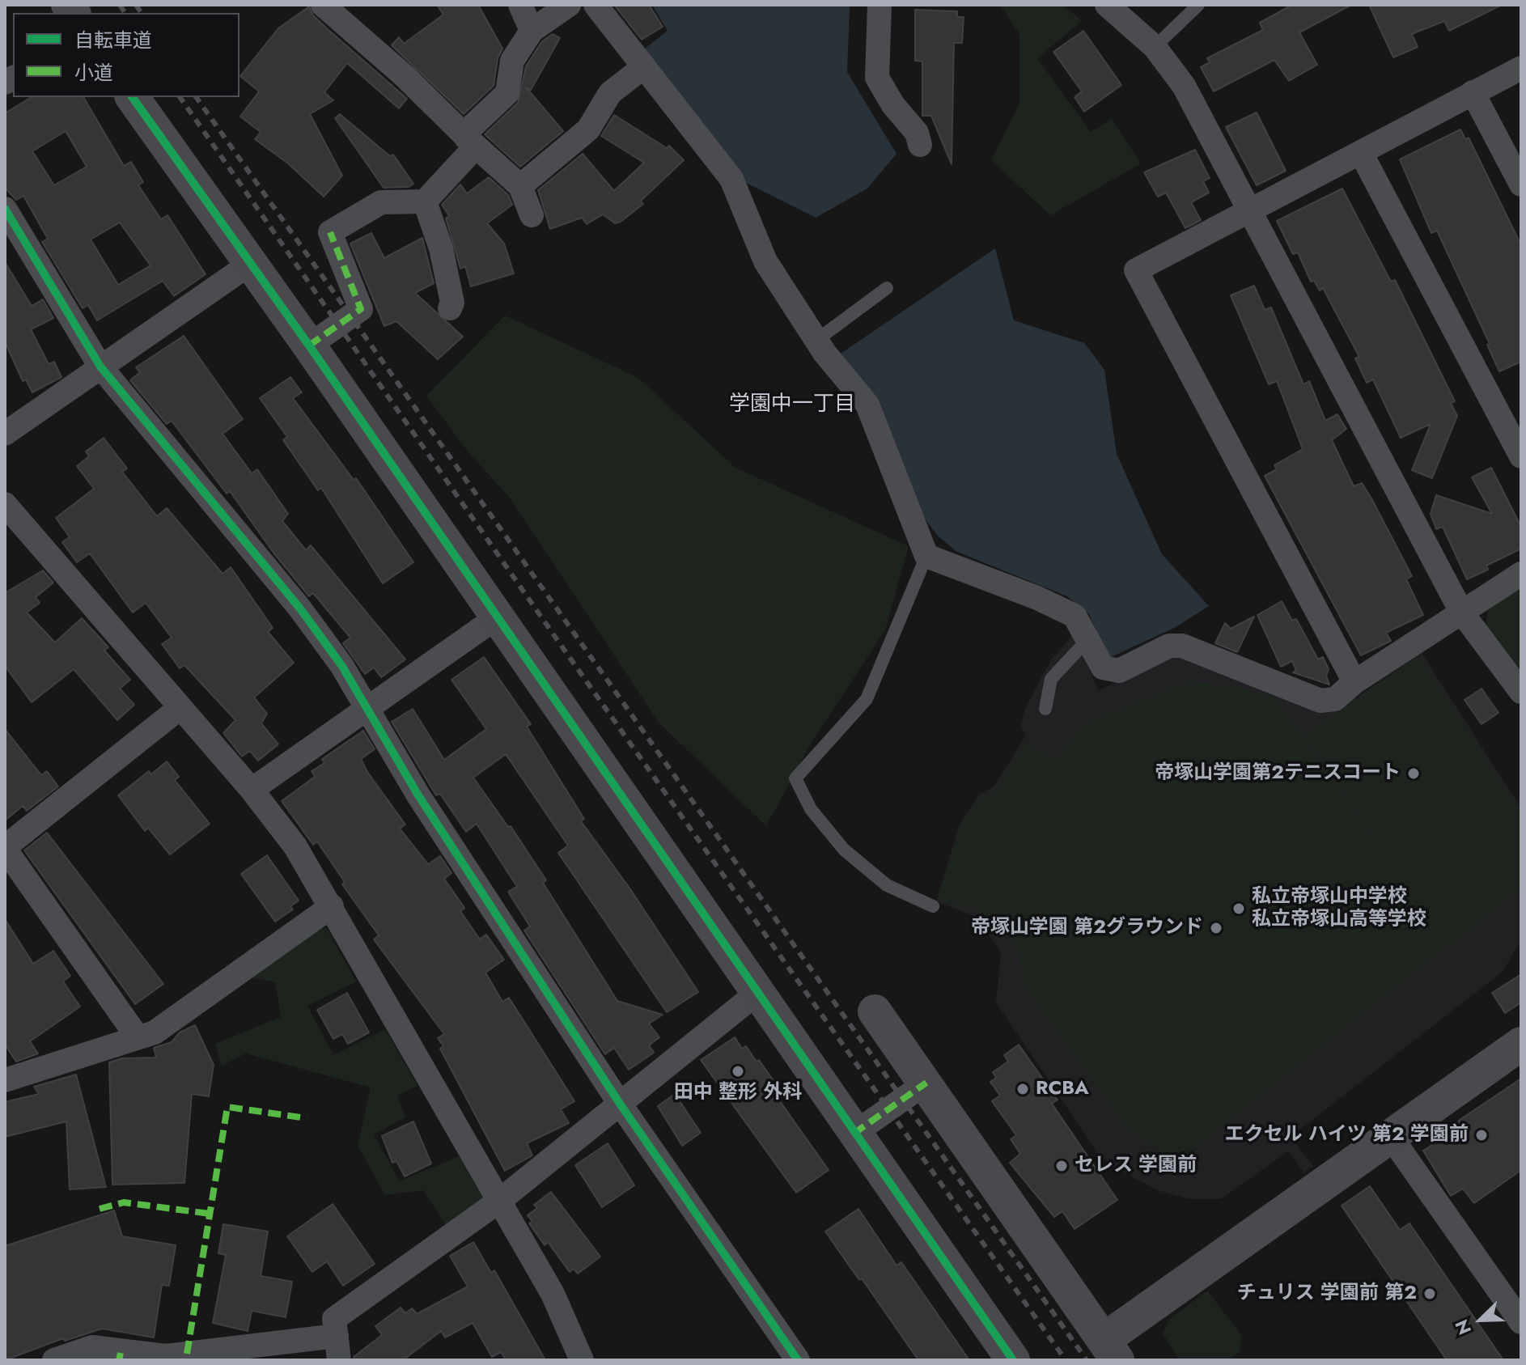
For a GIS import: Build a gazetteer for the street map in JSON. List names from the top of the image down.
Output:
{
  "districts": ["学園中一丁目"],
  "places": [
    "帝塚山学園第2テニスコート",
    "私立帝塚山中学校 私立帝塚山高等学校",
    "帝塚山学園 第2グラウンド",
    "田中 整形 外科",
    "RCBA",
    "エクセル ハイツ 第2 学園前",
    "セレス 学園前",
    "チュリス 学園前 第2"
  ],
  "legend": ["自転車道", "小道"],
  "north": "bottom left"
}
